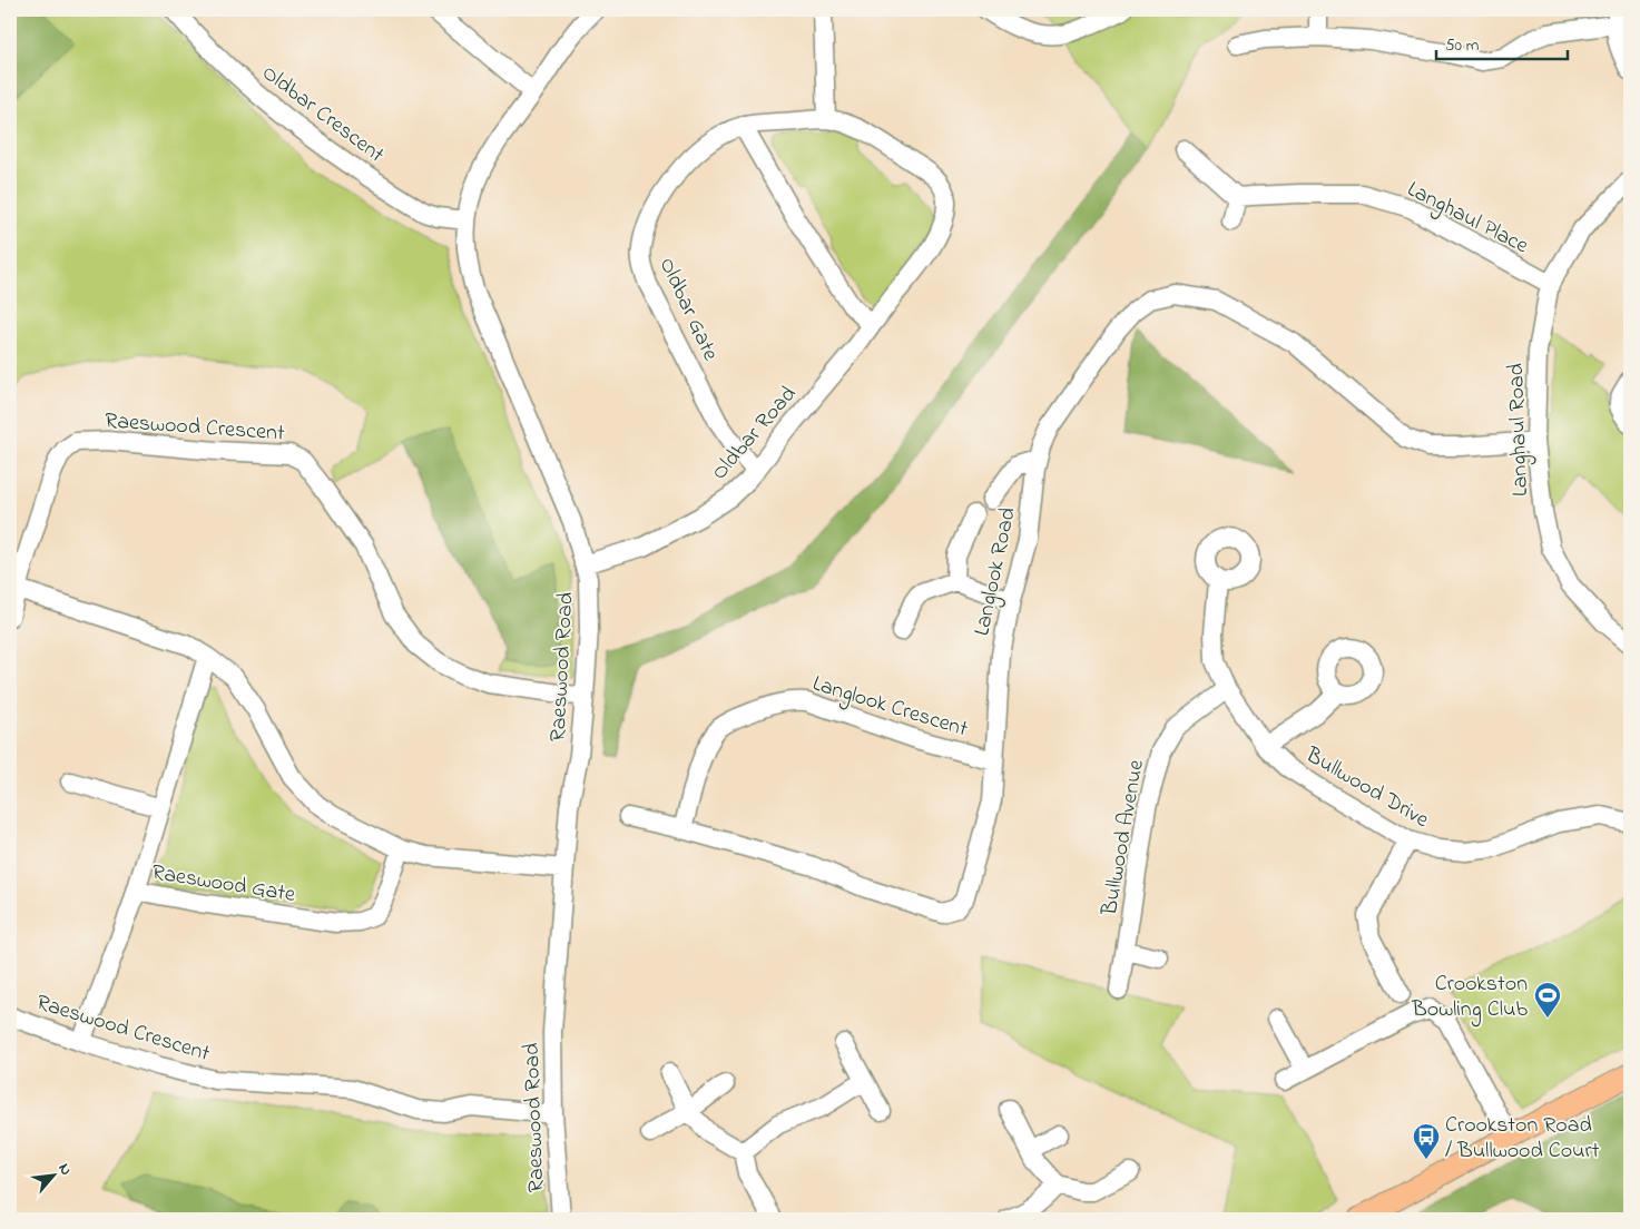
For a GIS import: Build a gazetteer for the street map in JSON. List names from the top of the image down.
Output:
{
  "streets": {
    "street": [
      "Oldbar Crescent",
      "Langhaul Place",
      "Oldbar Gate",
      "Raeswood Crescent",
      "Langhaul Road",
      "Oldbar Road",
      "Langlook Road",
      "Raeswood Road",
      "Langlook Crescent",
      "Bullwood Drive",
      "Bullwood Avenue",
      "Raeswood Gate"
    ]
  },
  "crossings": [
    ["Oldbar Crescent", "Raeswood Road"],
    ["Langhaul Place", "Langhaul Road"],
    ["Oldbar Gate", "Oldbar Road"],
    ["Raeswood Crescent", "Raeswood Road"],
    ["Langhaul Road", "Langlook Road"],
    ["Oldbar Road", "Raeswood Road"],
    ["Langlook Road", "Langlook Crescent"],
    ["Bullwood Drive", "Bullwood Avenue"]
  ],
  "places": {
    "sports": ["Crookston Bowling Club"],
    "bus stop": ["Crookston Road / Bullwood Court"]
  },
  "scale_bar": "50 m",
  "north": "top right"
}
